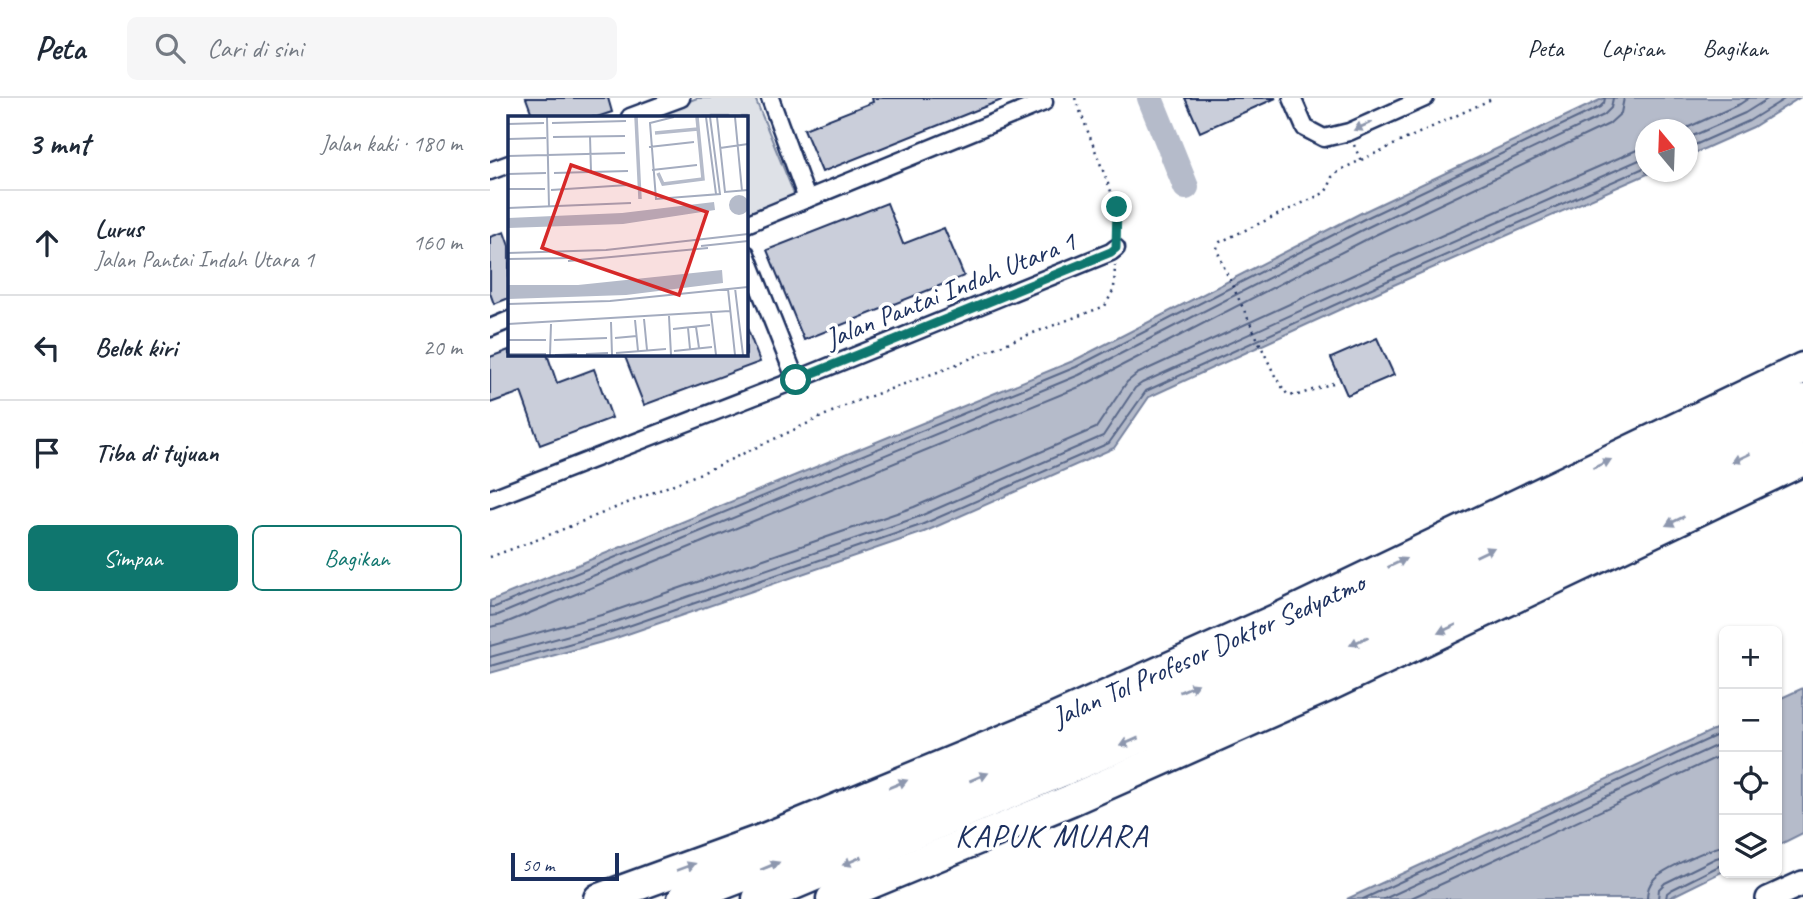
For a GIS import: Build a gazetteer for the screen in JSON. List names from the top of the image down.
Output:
{
  "streets": {
    "highway": ["Jalan Tol Profesor Doktor Sedyatmo"],
    "street": ["Jalan Pantai Indah Utara 1"]
  },
  "districts": ["KAPUK MUARA"],
  "scale_bar": "50 m",
  "north": "top",
  "page": {
    "header": "Peta",
    "search": "Cari di sini",
    "nav": ["Peta", "Lapisan", "Bagikan"],
    "heading": ["3 mnt", "Jalan kaki · 180 m"],
    "list": [
      ["Lurus", "Jalan Pantai Indah Utara 1", "160 m"],
      ["Belok kiri", "20 m"],
      "Tiba di tujuan"
    ],
    "buttons": ["Simpan", "Bagikan"],
    "map_buttons": ["+", "−"],
    "scale": "50 m"
  }
}
